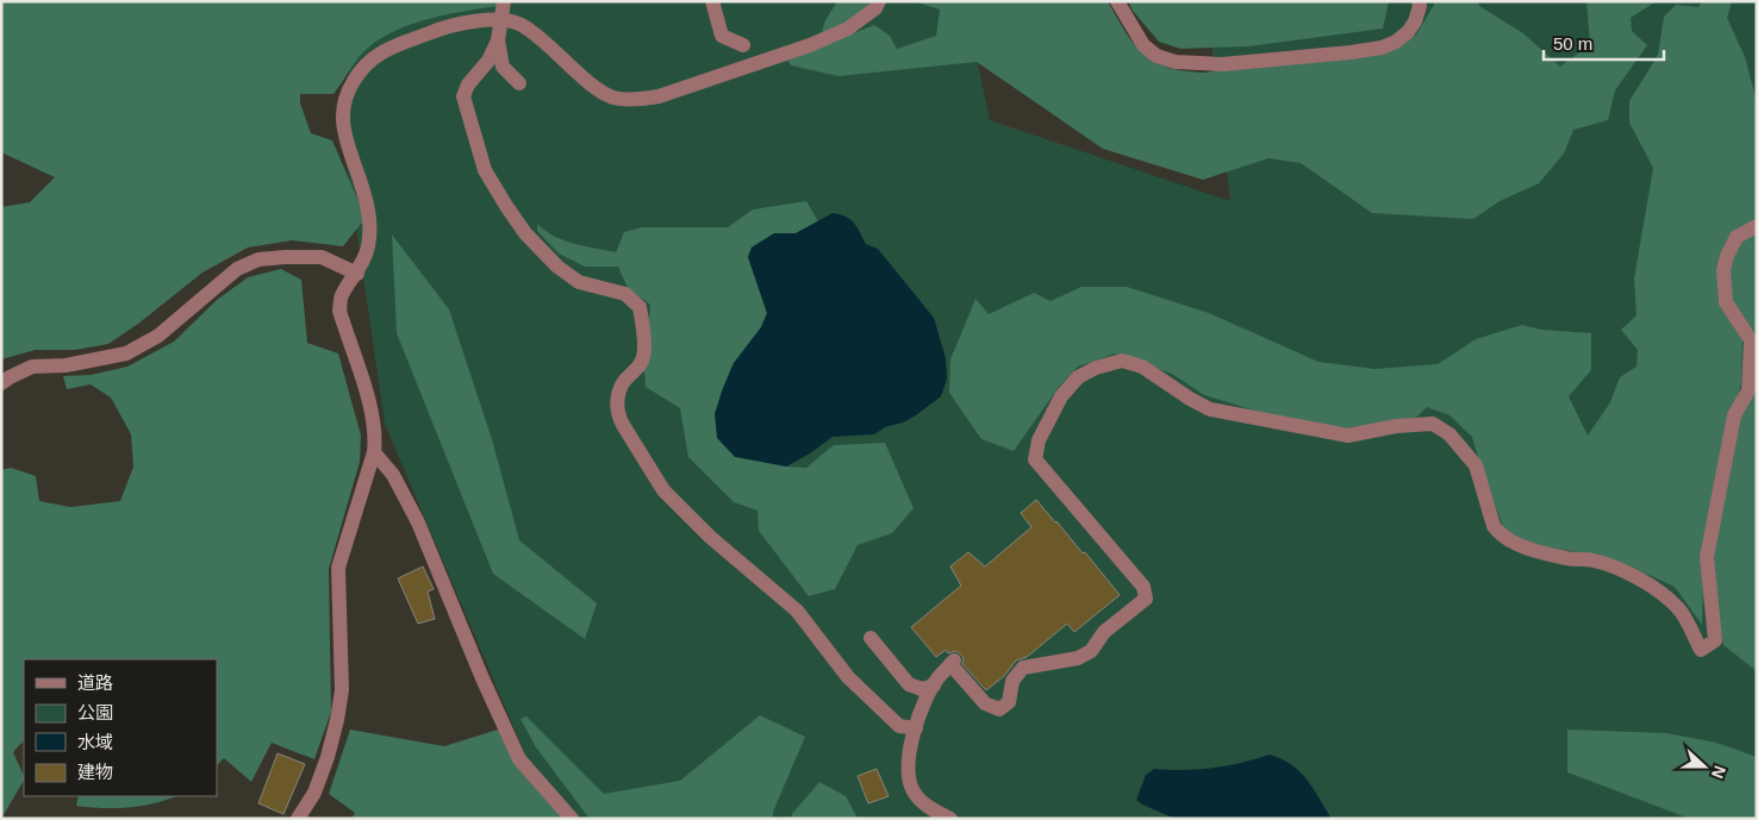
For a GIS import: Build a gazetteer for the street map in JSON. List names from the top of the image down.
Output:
{
  "legend": [
    "道路",
    "公園",
    "水域",
    "建物"
  ],
  "scale_bar": "50 m",
  "north": "right"
}
